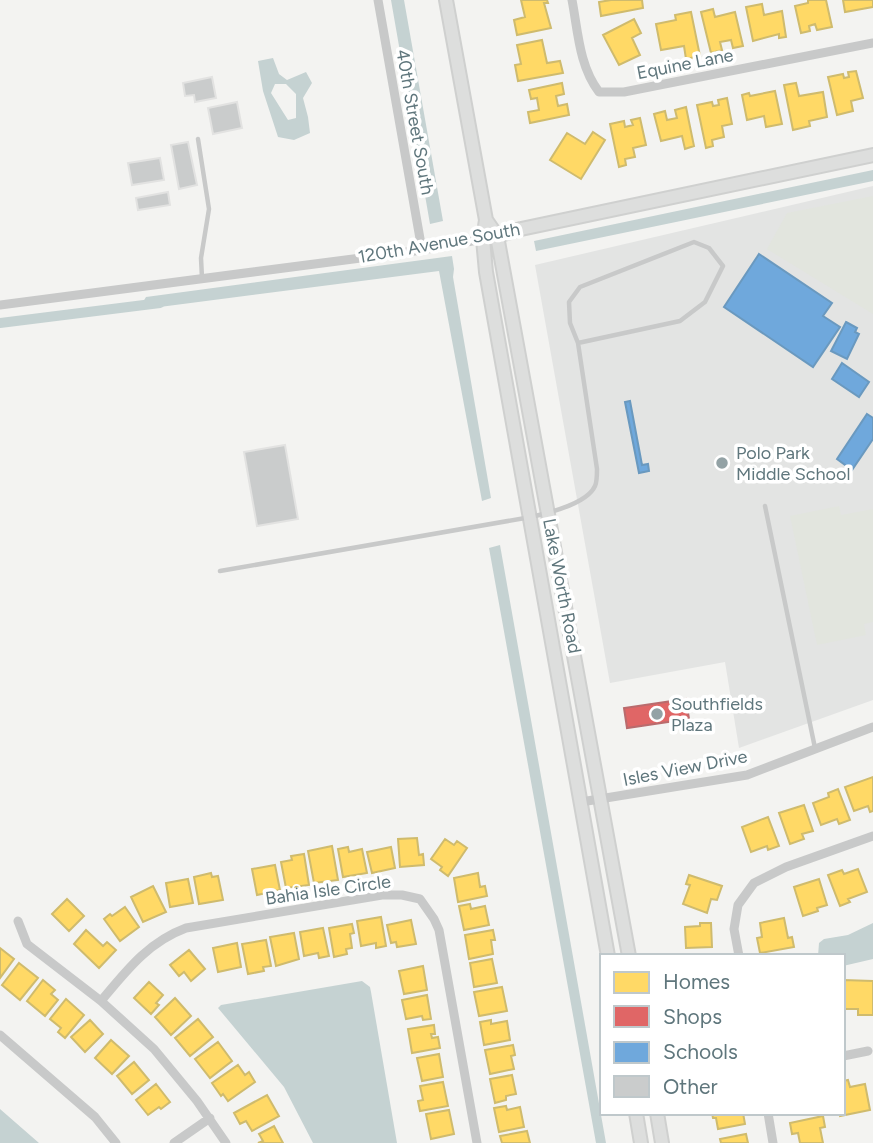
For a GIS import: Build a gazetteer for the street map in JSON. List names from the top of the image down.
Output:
{
  "streets": {
    "street": [
      "Equine Lane",
      "40th Street South",
      "120th Avenue South",
      "Lake Worth Road",
      "Isles View Drive",
      "Bahia Isle Circle"
    ]
  },
  "crossings": [
    ["40th Street South", "120th Avenue South"],
    ["120th Avenue South", "Lake Worth Road"],
    ["Lake Worth Road", "Isles View Drive"]
  ],
  "places": ["Polo Park Middle School", "Southfields Plaza"],
  "legend": [
    "Homes",
    "Shops",
    "Schools",
    "Other"
  ]
}
